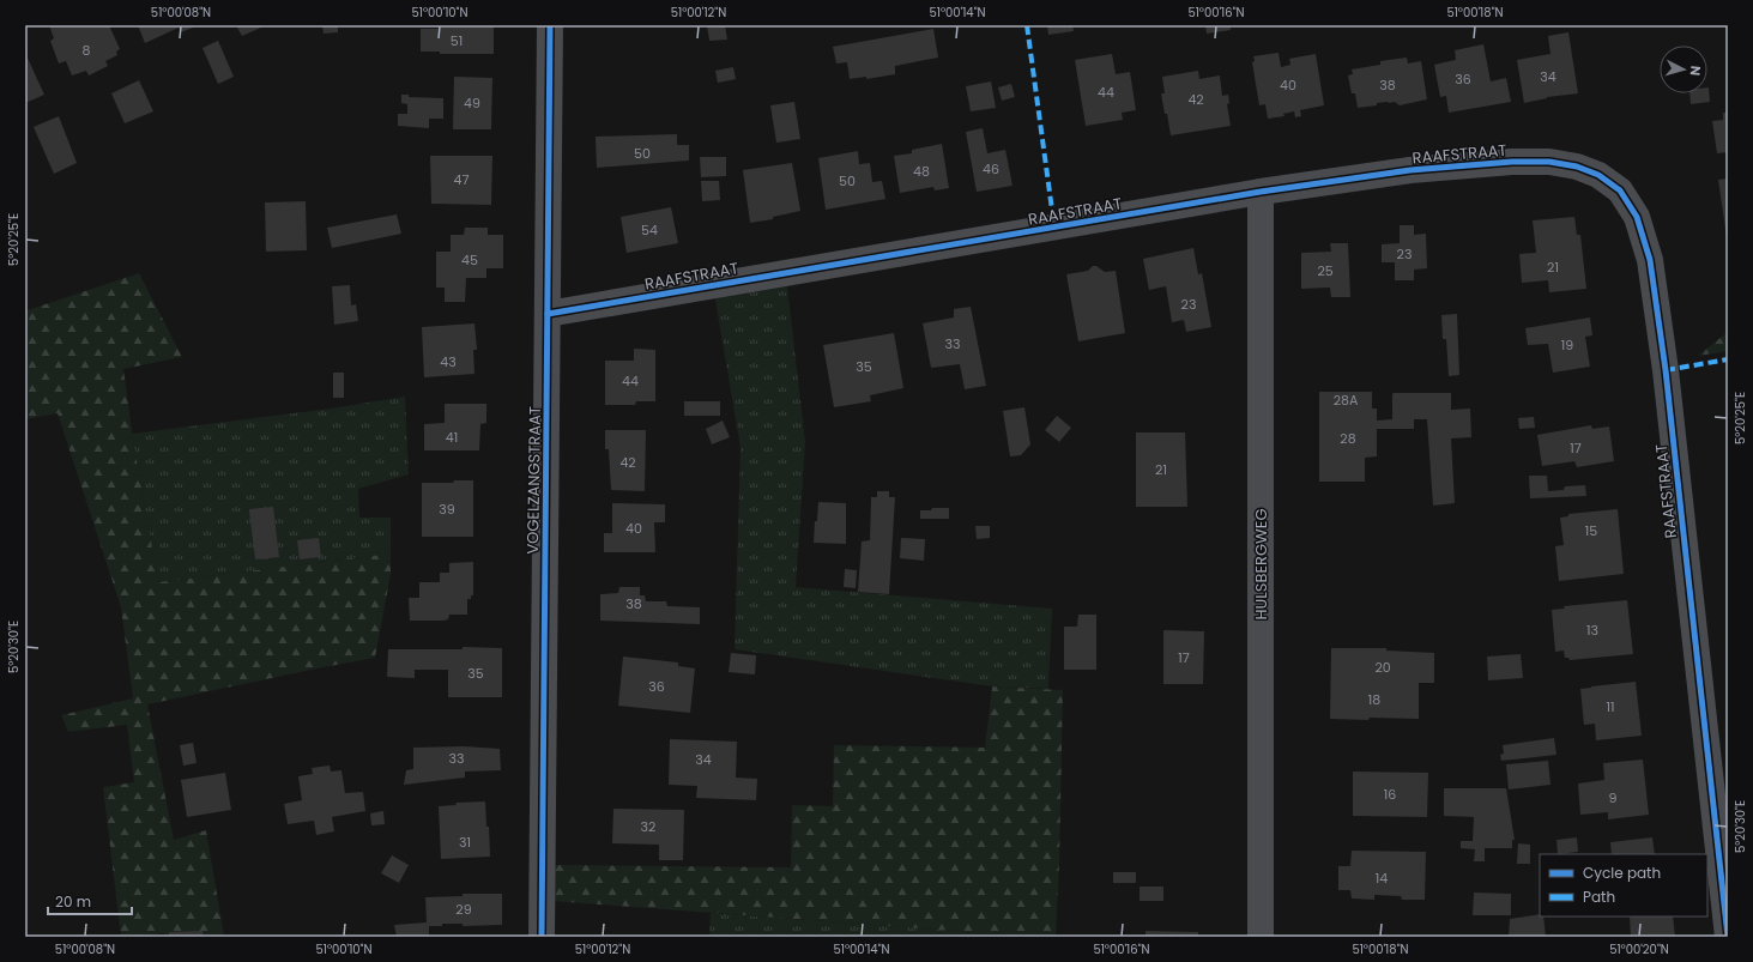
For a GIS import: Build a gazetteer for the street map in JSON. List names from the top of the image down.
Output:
{
  "streets": {
    "street": ["RAAFSTRAAT", "VOGELZANGSTRAAT", "HULSBERGWEG"]
  },
  "crossings": [
    ["RAAFSTRAAT", "VOGELZANGSTRAAT"],
    ["RAAFSTRAAT", "HULSBERGWEG"]
  ],
  "house_numbers": [
    "51",
    "8",
    "34",
    "36",
    "40",
    "38",
    "44",
    "42",
    "49",
    "50",
    "46",
    "48",
    "47",
    "50",
    "54",
    "23",
    "45",
    "21",
    "25",
    "23",
    "33",
    "19",
    "43",
    "35",
    "44",
    "28A",
    "41",
    "28",
    "17",
    "42",
    "21",
    "39",
    "40",
    "15",
    "38",
    "13",
    "17",
    "20",
    "35",
    "36",
    "18",
    "11",
    "33",
    "34",
    "16",
    "9",
    "32",
    "31",
    "14",
    "29"
  ],
  "legend": ["Cycle path", "Path"],
  "scale_bar": "20 m",
  "north": "right",
  "coordinates": [
    "51°00'08\"N",
    "51°00'10\"N",
    "51°00'12\"N",
    "51°00'14\"N",
    "51°00'16\"N",
    "51°00'18\"N",
    "5°20'25\"E",
    "5°20'30\"E",
    "51°00'20\"N"
  ]
}
